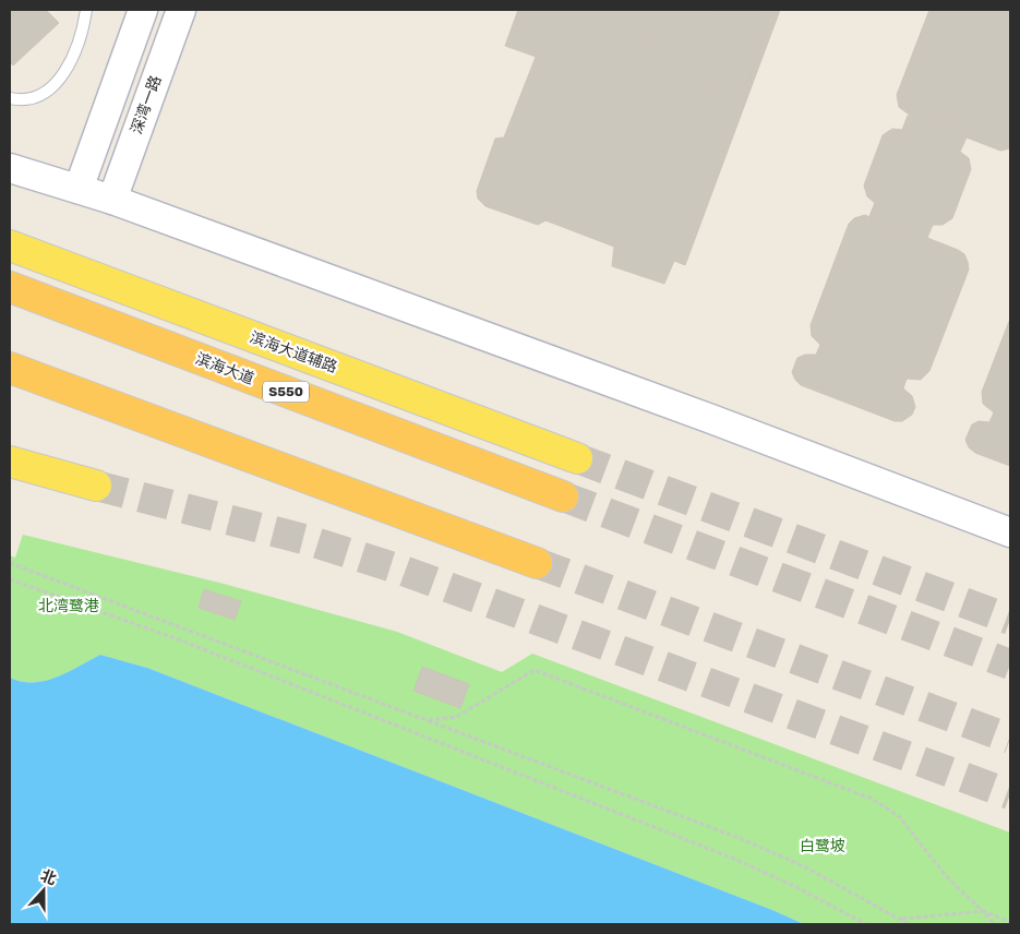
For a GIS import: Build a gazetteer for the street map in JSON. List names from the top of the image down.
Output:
{
  "streets": {
    "highway": ["滨海大道", "S550"],
    "main road": ["滨海大道辅路"],
    "street": ["深湾一路"]
  },
  "parks": ["北湾鹭港", "白鹭坡"],
  "north": "top"
}
